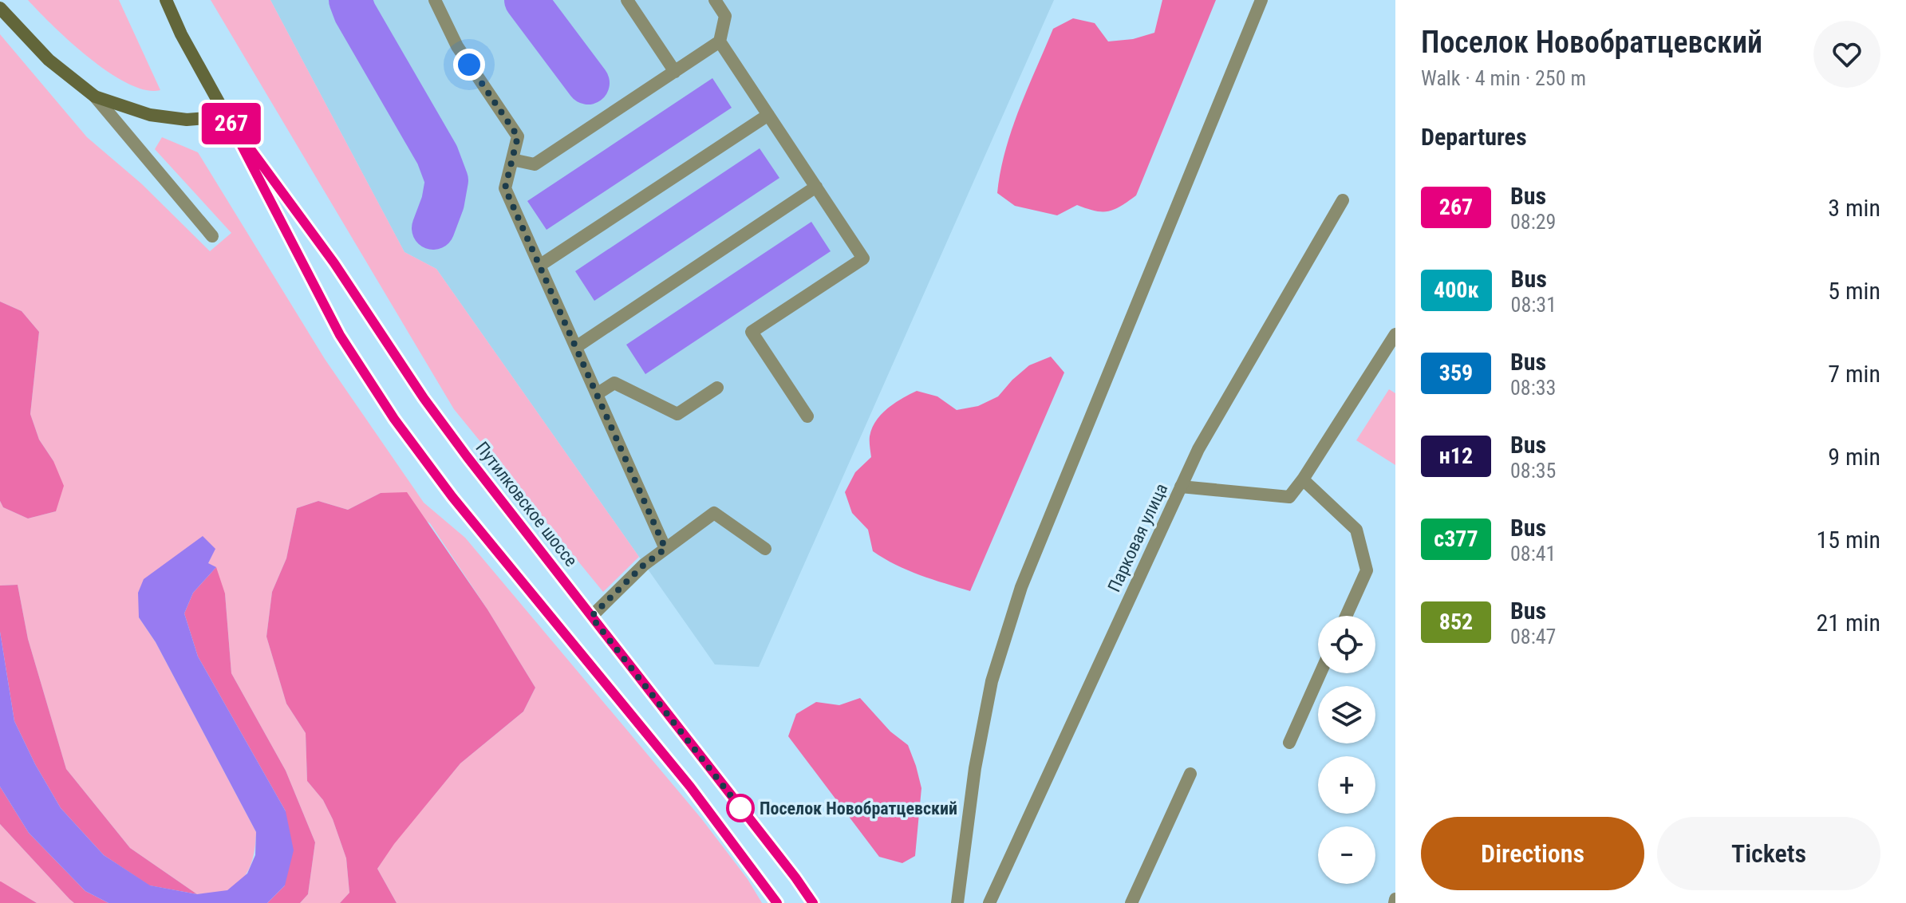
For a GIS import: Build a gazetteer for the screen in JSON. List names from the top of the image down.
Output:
{
  "streets": {
    "main road": ["Путилковское шоссе"],
    "street": ["Парковая улица"]
  },
  "places": ["Поселок Новобратцевский"],
  "lines": ["bus line 267"],
  "page": {
    "on_map": "267",
    "heading": [
      ["Поселок Новобратцевский", "Walk · 4 min · 250 m"],
      "Departures"
    ],
    "list": [
      {
        "mark": "267",
        "name": "Bus",
        "note": "08:29",
        "value": "3 min"
      },
      {
        "mark": "400к",
        "name": "Bus",
        "note": "08:31",
        "value": "5 min"
      },
      {
        "mark": "359",
        "name": "Bus",
        "note": "08:33",
        "value": "7 min"
      },
      {
        "mark": "н12",
        "name": "Bus",
        "note": "08:35",
        "value": "9 min"
      },
      {
        "mark": "с377",
        "name": "Bus",
        "note": "08:41",
        "value": "15 min"
      },
      {
        "mark": "852",
        "name": "Bus",
        "note": "08:47",
        "value": "21 min"
      }
    ],
    "map_buttons": ["+", "−"],
    "buttons": ["Directions", "Tickets"]
  }
}
